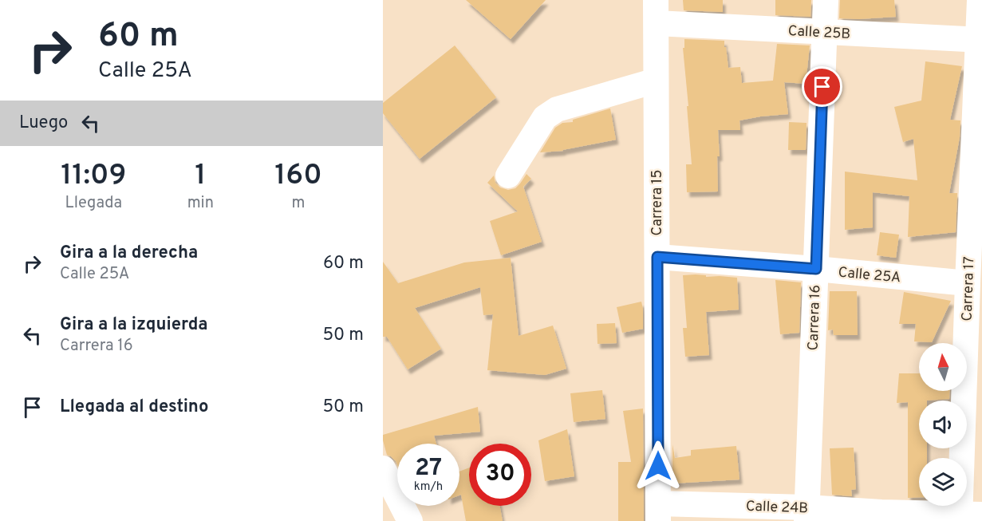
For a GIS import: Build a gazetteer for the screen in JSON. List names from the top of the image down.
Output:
{
  "streets": {
    "street": [
      "Calle 25B",
      "Carrera 15",
      "Calle 25A",
      "Carrera 17",
      "Carrera 16",
      "Calle 24B"
    ]
  },
  "crossings": [
    ["Calle 25B", "Carrera 15"],
    ["Calle 25B", "Carrera 17"],
    ["Calle 25B", "Carrera 16"],
    ["Carrera 15", "Calle 25A"],
    ["Carrera 15", "Calle 24B"],
    ["Calle 25A", "Carrera 17"],
    ["Calle 25A", "Carrera 16"],
    ["Carrera 17", "Calle 24B"],
    ["Carrera 16", "Calle 24B"]
  ],
  "north": "top",
  "page": {
    "turn": ["60 m", "Calle 25A"],
    "then": "Luego",
    "eta": [
      "11:09",
      "Llegada",
      "1",
      "min",
      "160",
      "m"
    ],
    "list": [
      {
        "name": "Gira a la derecha",
        "note": "Calle 25A",
        "value": "60 m"
      },
      {
        "name": "Gira a la izquierda",
        "note": "Carrera 16",
        "value": "50 m"
      },
      {
        "name": "Llegada al destino",
        "value": "50 m"
      }
    ],
    "speed": "27 km/h",
    "limit": "30"
  }
}
